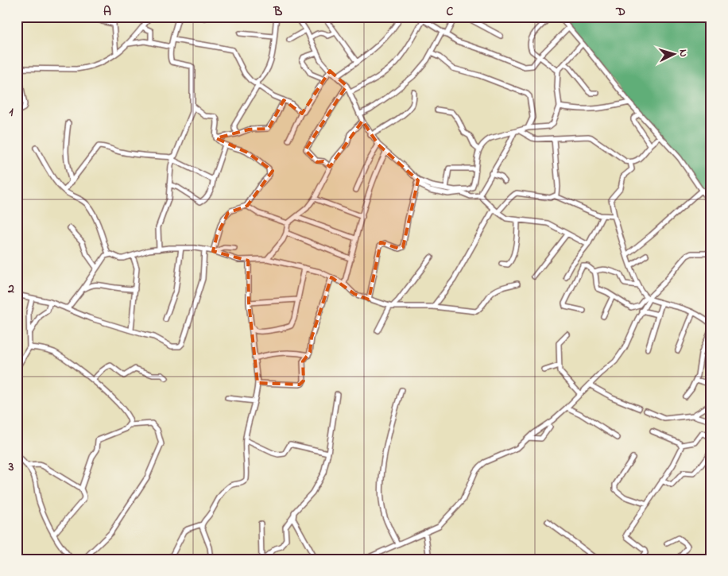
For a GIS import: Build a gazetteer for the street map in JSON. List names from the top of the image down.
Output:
{
  "north": "right",
  "grid": {
    "columns": [
      "A",
      "B",
      "C",
      "D"
    ],
    "rows": ["1", "2", "3"]
  }
}
